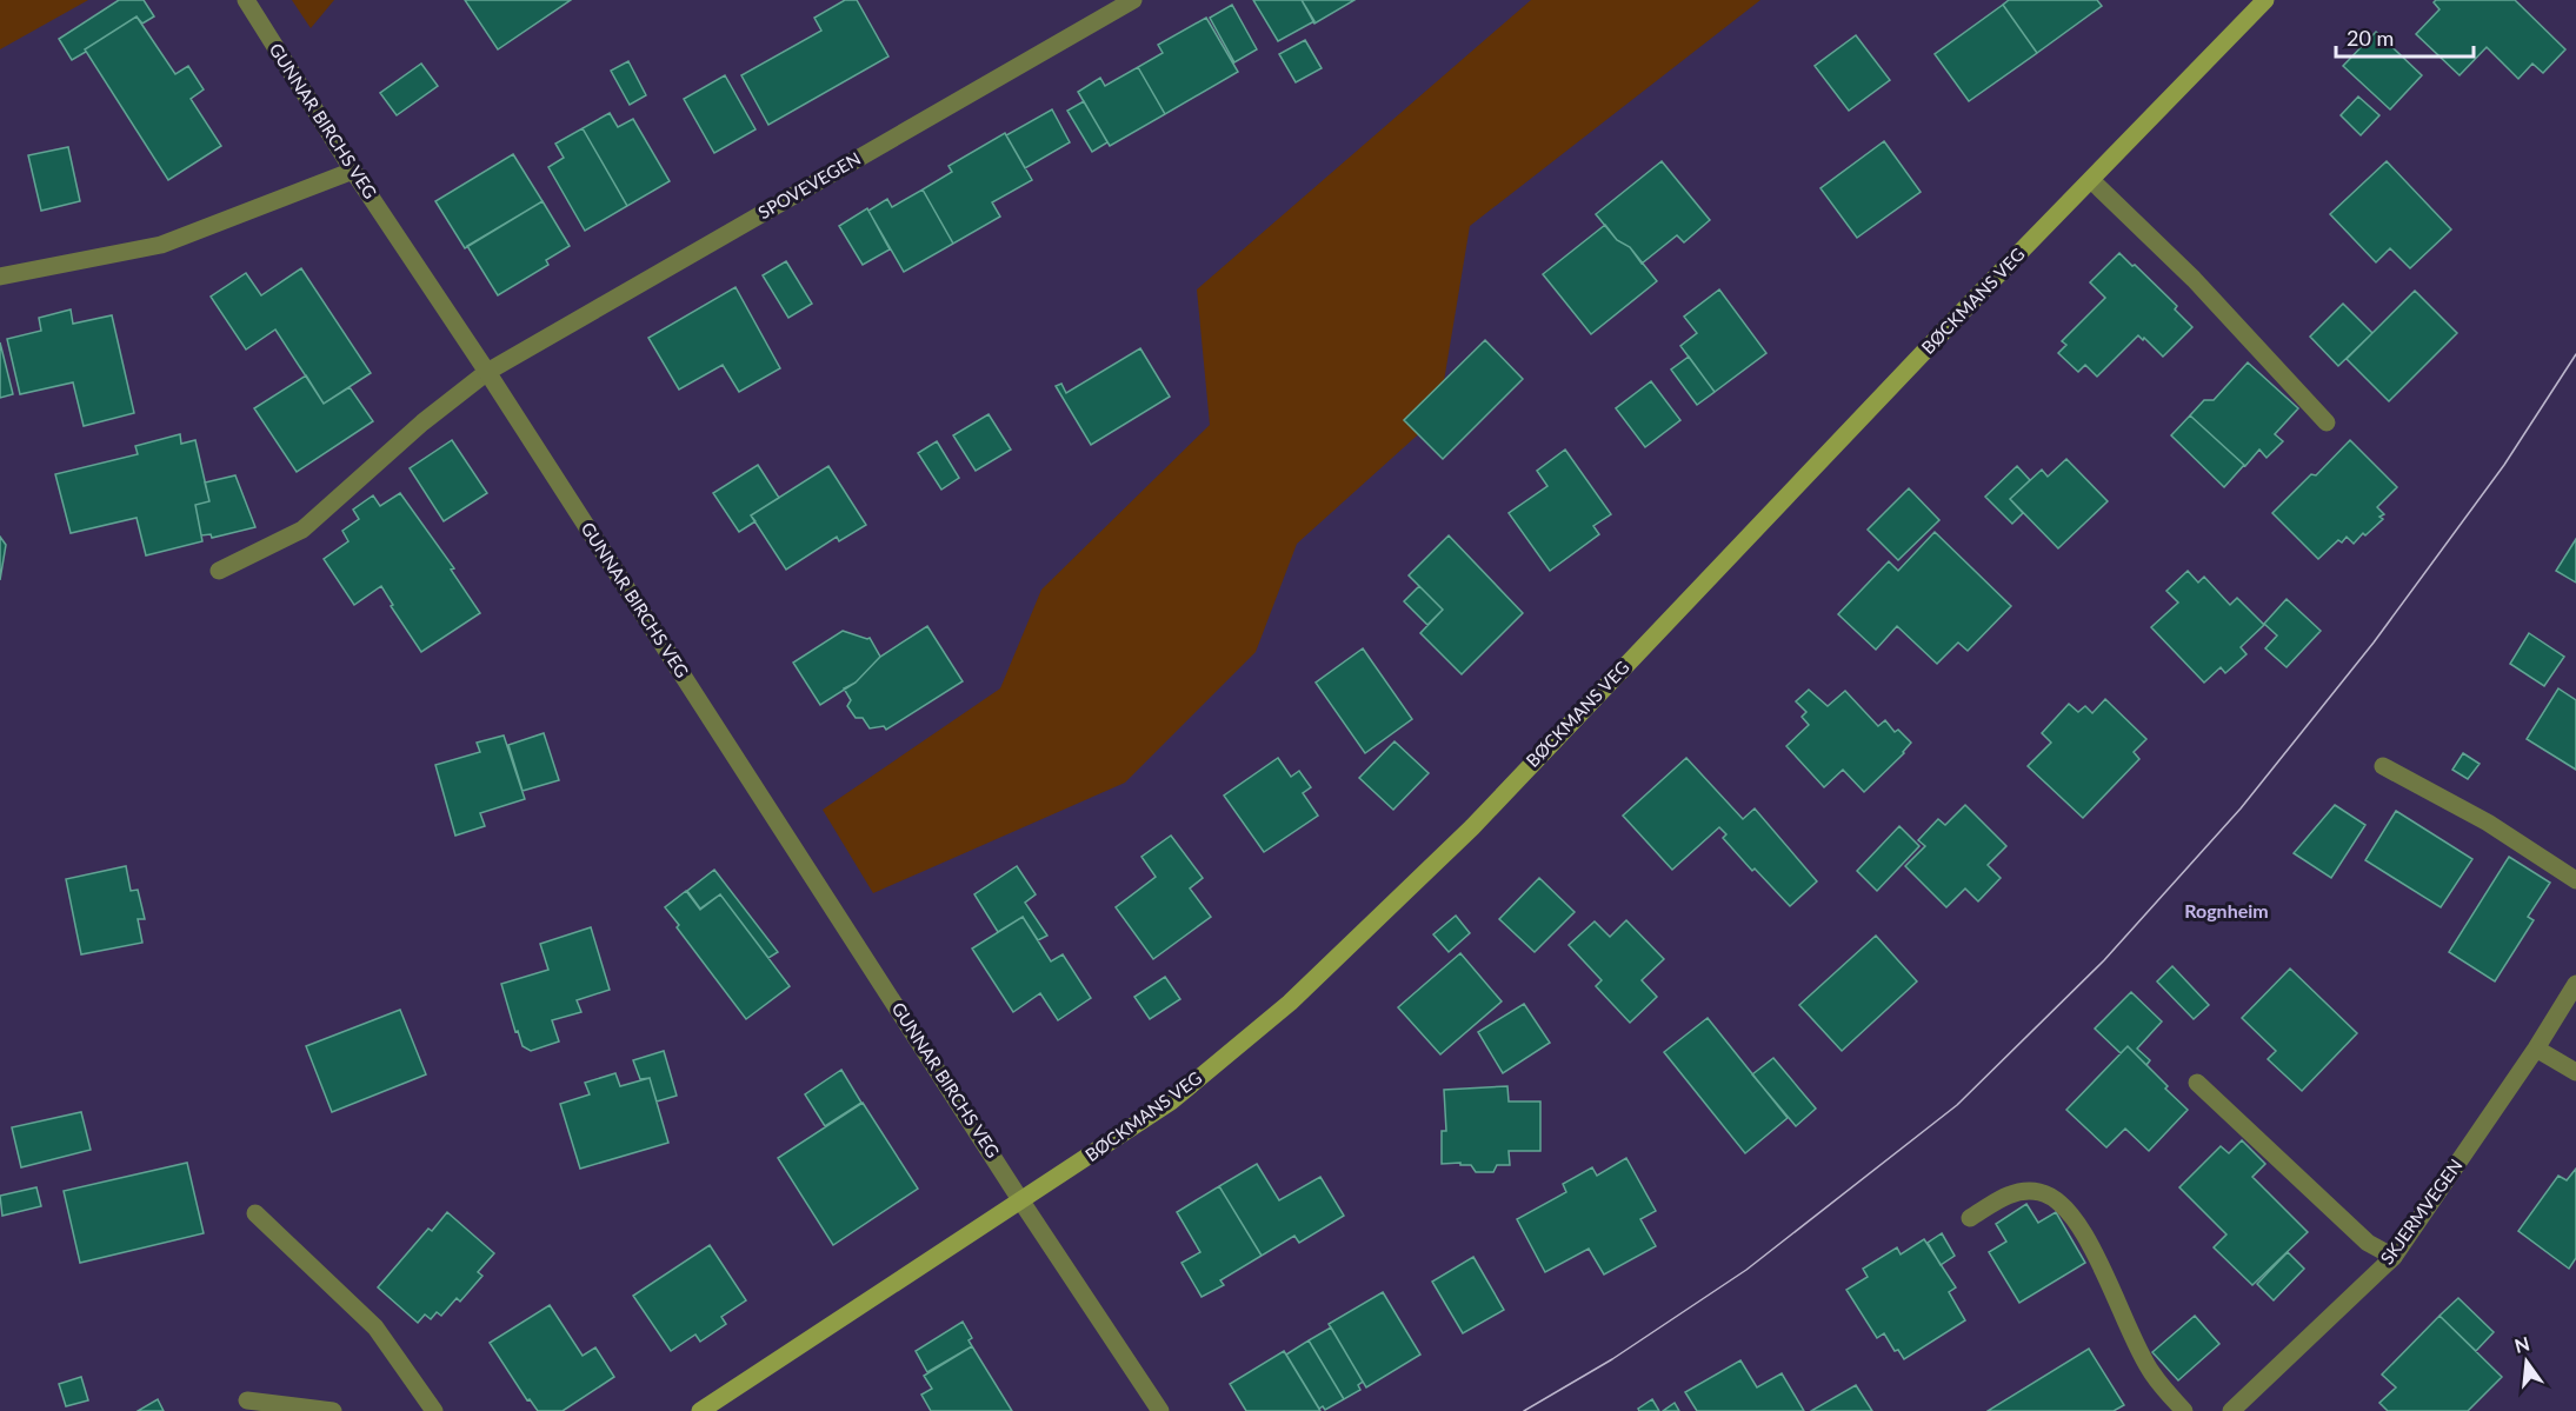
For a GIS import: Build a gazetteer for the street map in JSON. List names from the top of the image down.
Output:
{
  "streets": {
    "main road": ["BØCKMANS VEG"],
    "street": ["GUNNAR BIRCHS VEG", "SPOVEVEGEN", "SKJERMVEGEN"]
  },
  "crossings": [
    ["GUNNAR BIRCHS VEG", "SPOVEVEGEN"],
    ["GUNNAR BIRCHS VEG", "BØCKMANS VEG"]
  ],
  "districts": ["Rognheim"],
  "scale_bar": "20 m",
  "north": "top"
}
